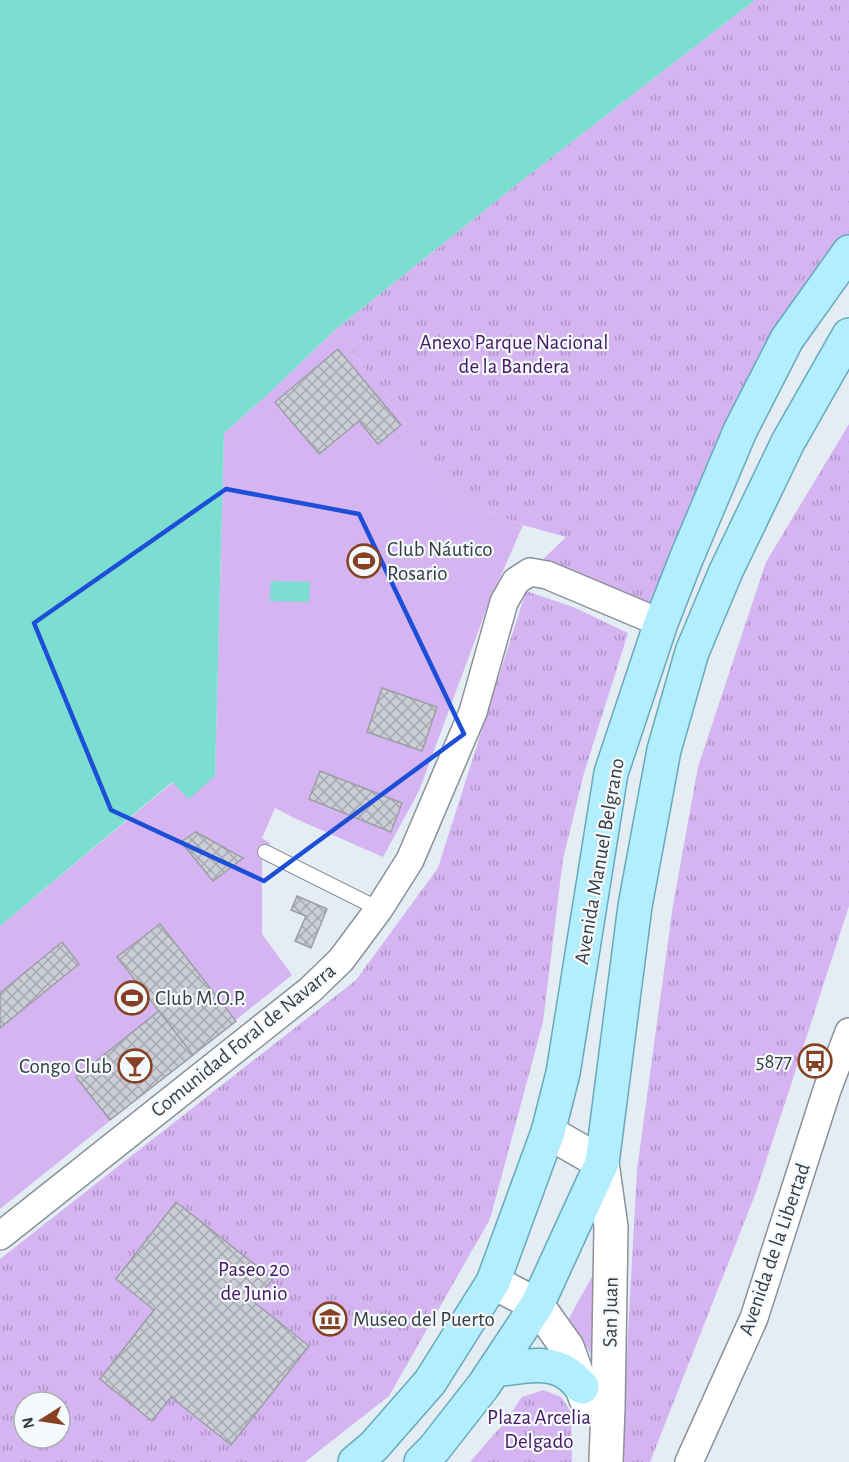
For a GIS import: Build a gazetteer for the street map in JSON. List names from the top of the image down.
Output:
{
  "streets": {
    "main road": ["Avenida Manuel Belgrano", "San Juan"],
    "street": ["Comunidad Foral de Navarra", "Avenida de la Libertad"]
  },
  "crossings": [
    ["Avenida Manuel Belgrano", "Comunidad Foral de Navarra"],
    ["Avenida Manuel Belgrano", "San Juan"]
  ],
  "parks": ["Anexo Parque Nacional de la Bandera", "Paseo 20 de Junio", "Plaza Arcelia Delgado"],
  "places": {
    "sports": ["Club Náutico Rosario", "Club M.O.P."],
    "bus stop": ["5877"],
    "bar": ["Congo Club"],
    "museum": ["Museo del Puerto"]
  },
  "north": "left"
}
